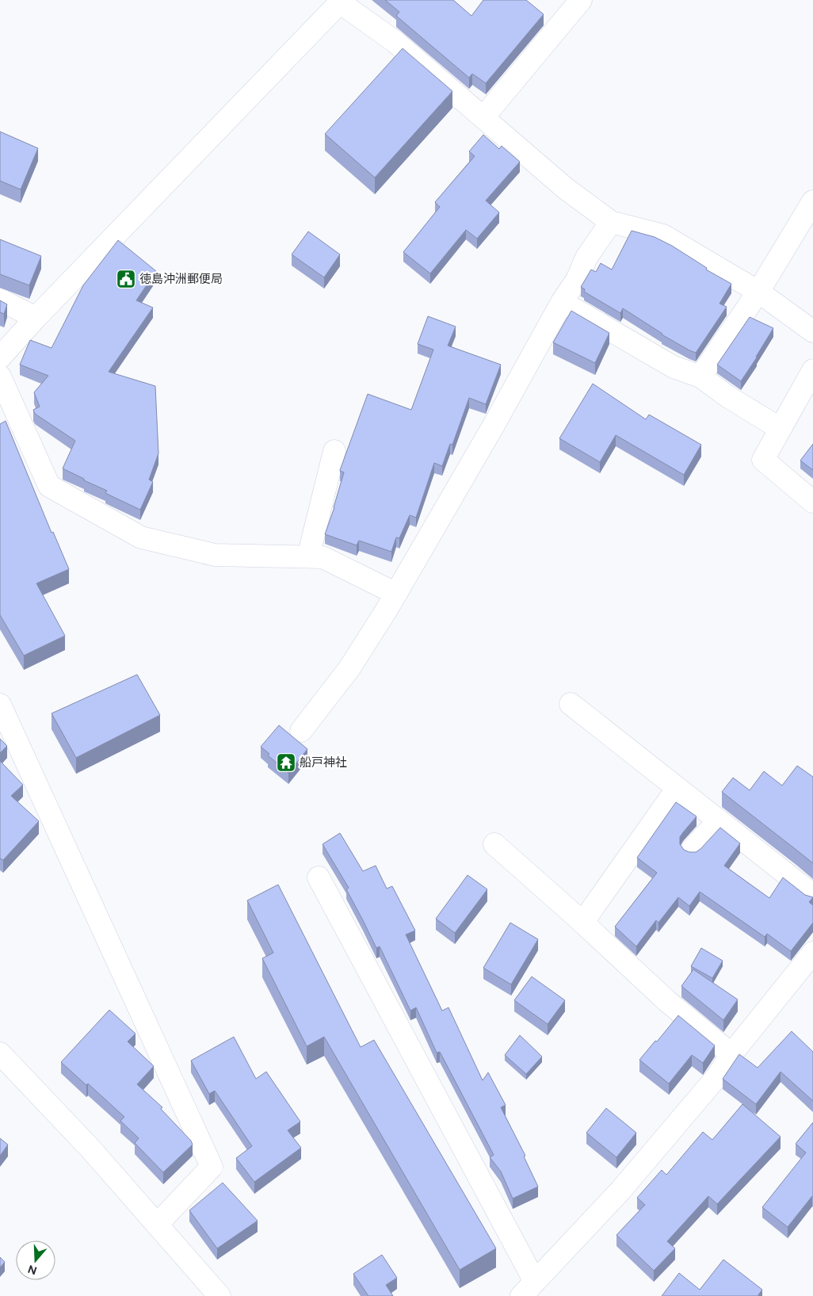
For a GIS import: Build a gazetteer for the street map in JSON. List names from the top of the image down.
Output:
{
  "places": {
    "public building": ["徳島沖洲郵便局"],
    "temple": ["船戸神社"]
  },
  "north": "bottom"
}
